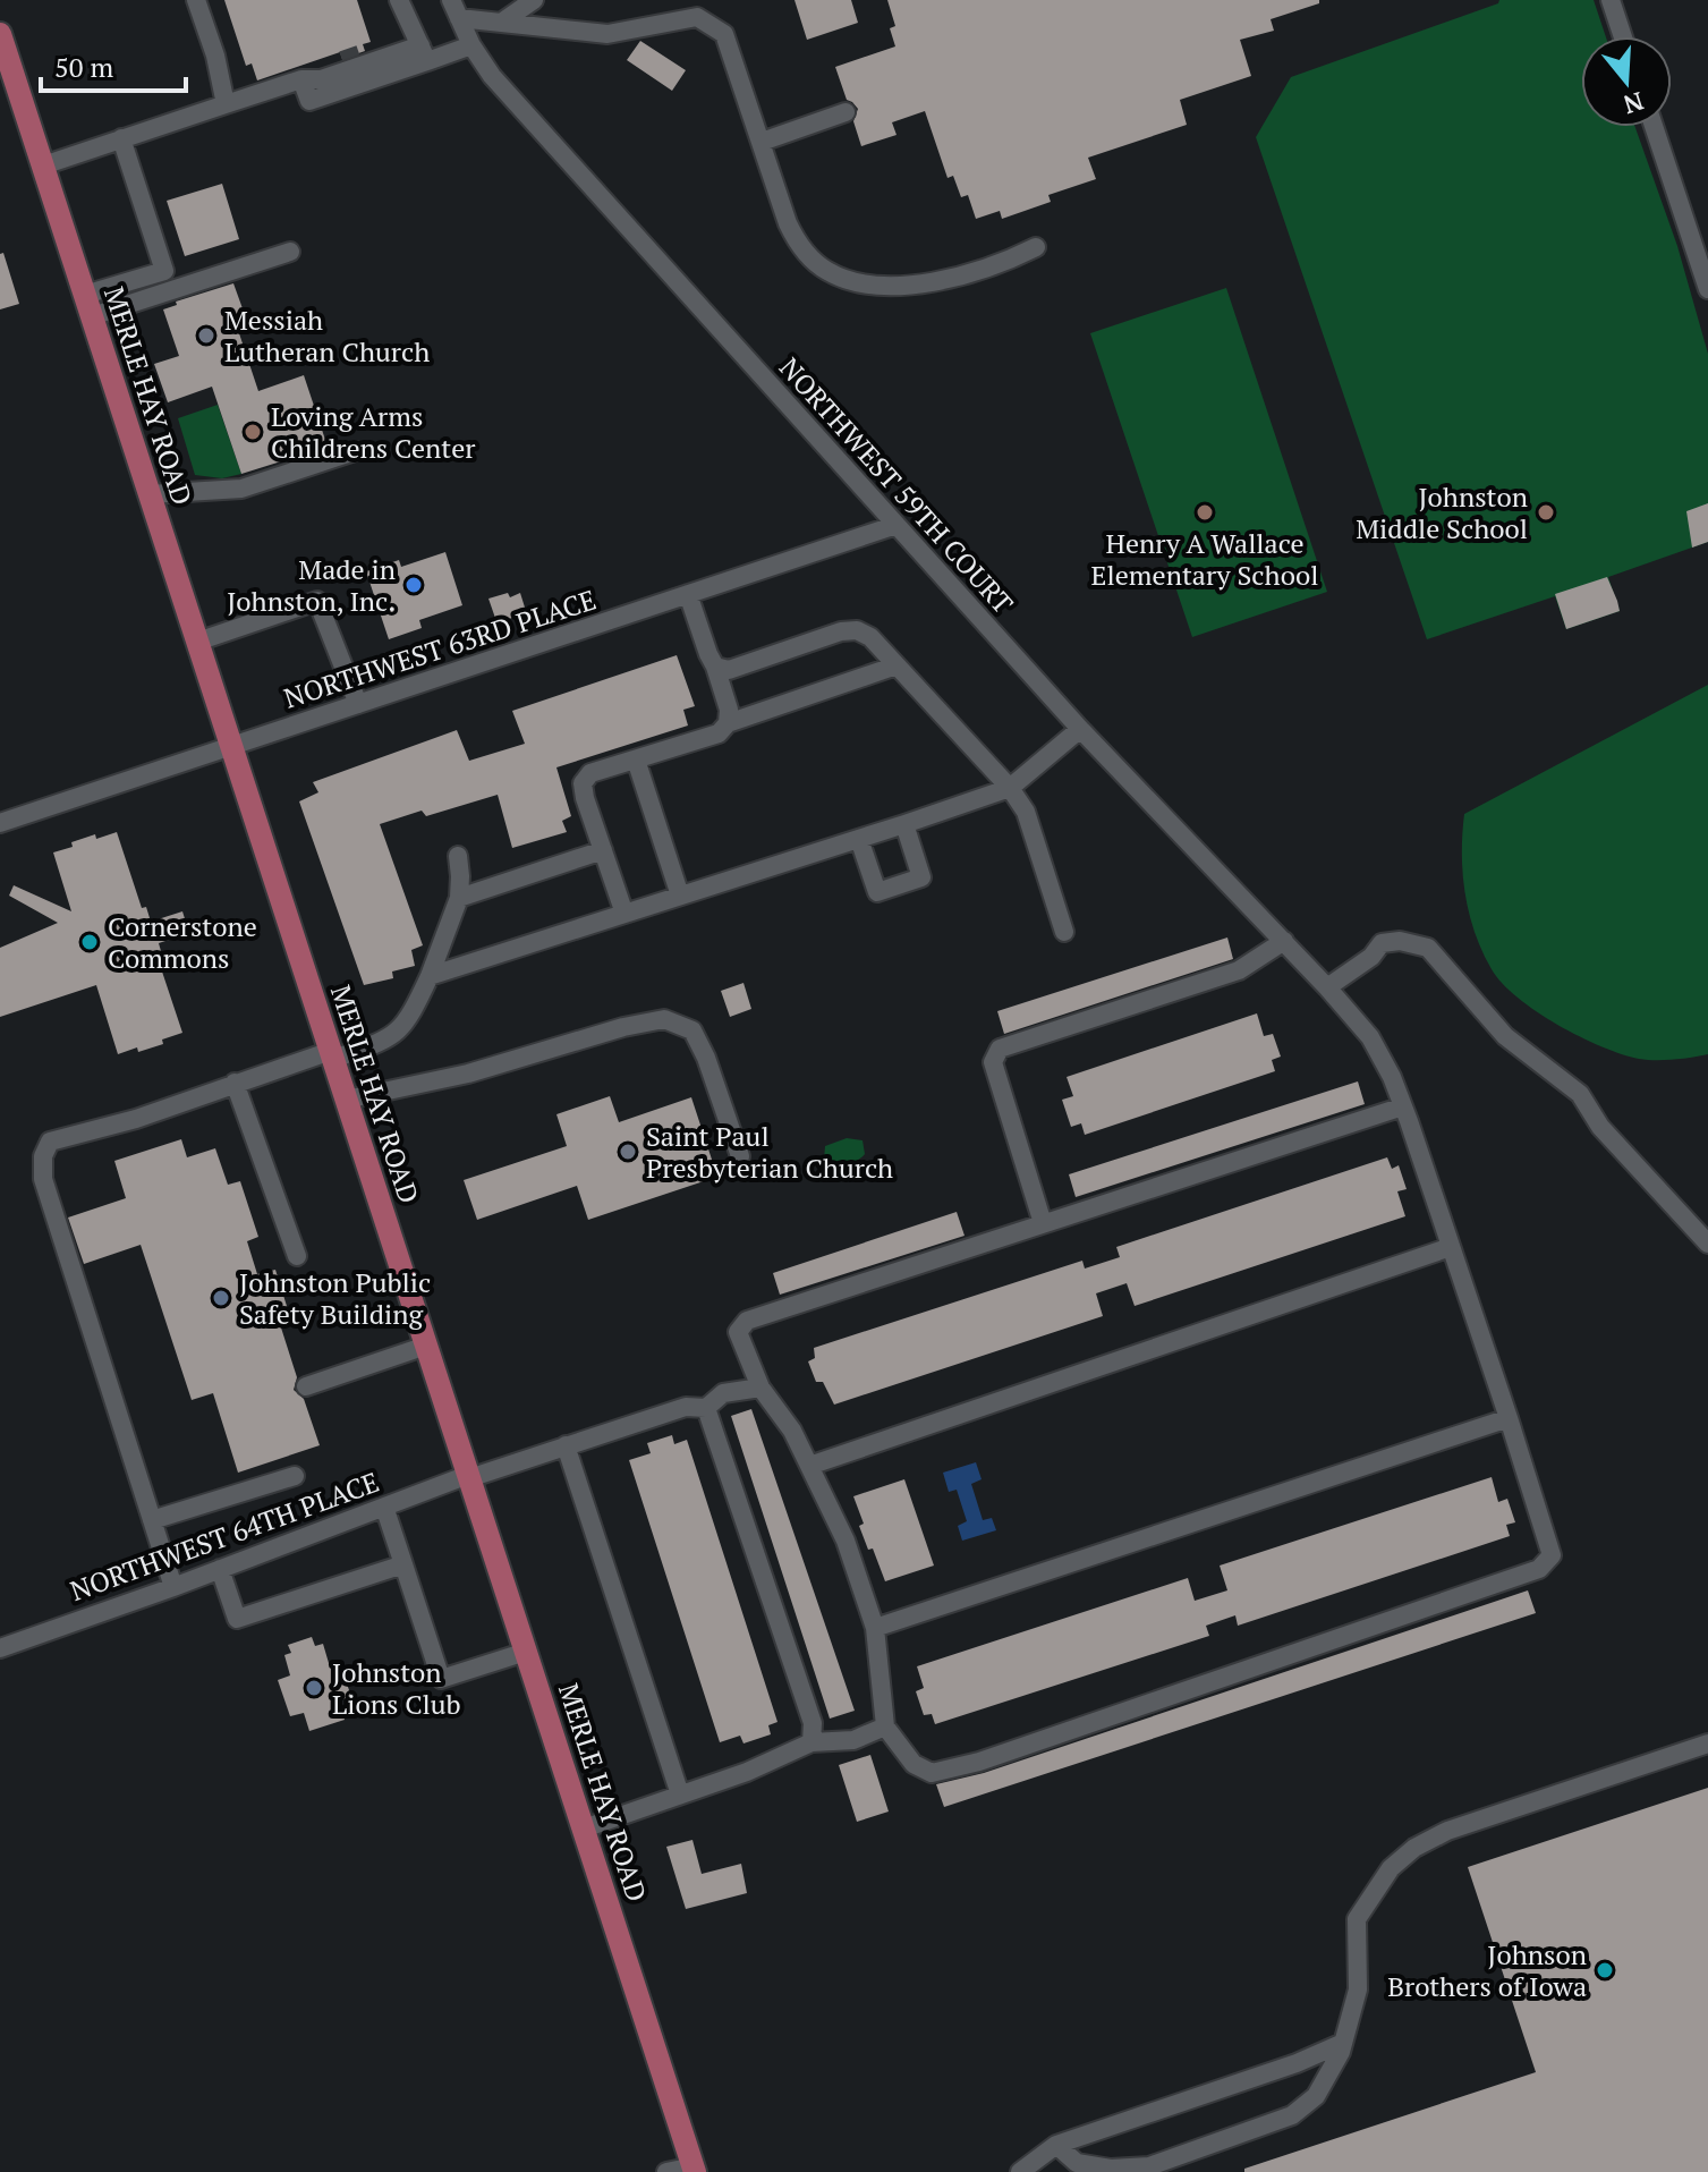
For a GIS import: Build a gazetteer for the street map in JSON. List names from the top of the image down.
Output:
{
  "streets": {
    "main road": ["MERLE HAY ROAD"],
    "street": ["NORTHWEST 59TH COURT", "NORTHWEST 63RD PLACE", "NORTHWEST 64TH PLACE"]
  },
  "crossings": [
    ["MERLE HAY ROAD", "NORTHWEST 63RD PLACE"],
    ["MERLE HAY ROAD", "NORTHWEST 64TH PLACE"],
    ["NORTHWEST 59TH COURT", "NORTHWEST 63RD PLACE"]
  ],
  "places": [
    "Messiah Lutheran Church",
    "Loving Arms Childrens Center",
    "Henry A Wallace Elementary School",
    "Johnston Middle School",
    "Made in Johnston, Inc.",
    "Cornerstone Commons",
    "Saint Paul Presbyterian Church",
    "Johnston Public Safety Building",
    "Johnston Lions Club",
    "Johnson Brothers of Iowa"
  ],
  "scale_bar": "50 m",
  "north": "bottom"
}
